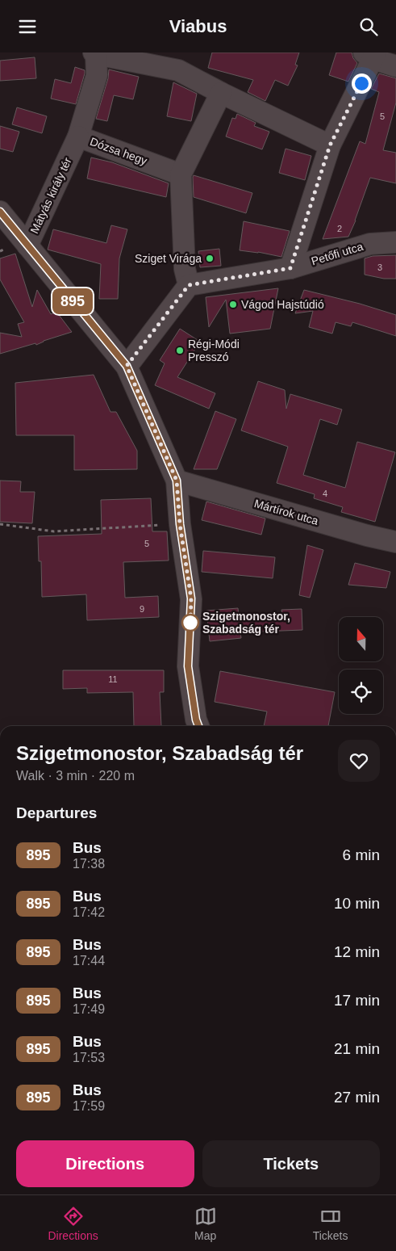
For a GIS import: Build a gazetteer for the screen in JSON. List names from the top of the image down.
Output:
{
  "streets": {
    "street": [
      "Dózsa hegy",
      "Mátyás király tér",
      "Petőfi utca",
      "Mártírok utca"
    ]
  },
  "crossings": [
    ["Dózsa hegy", "Mátyás király tér"],
    ["Mátyás király tér", "Mártírok utca"]
  ],
  "places": [
    "Sziget Virága",
    "Vágod Hajstúdió",
    "Régi-Módi Presszó",
    "Szigetmonostor, Szabadság tér"
  ],
  "lines": ["bus line 895"],
  "house_numbers": [
    "5",
    "2",
    "3",
    "4",
    "5",
    "9",
    "11"
  ],
  "north": "top",
  "page": {
    "header": "Viabus",
    "on_map": "895",
    "heading": [
      ["Szigetmonostor, Szabadság tér", "Walk · 3 min · 220 m"],
      "Departures"
    ],
    "list": [
      {
        "mark": "895",
        "name": "Bus",
        "note": "17:38",
        "value": "6 min"
      },
      {
        "mark": "895",
        "name": "Bus",
        "note": "17:42",
        "value": "10 min"
      },
      {
        "mark": "895",
        "name": "Bus",
        "note": "17:44",
        "value": "12 min"
      },
      {
        "mark": "895",
        "name": "Bus",
        "note": "17:49",
        "value": "17 min"
      },
      {
        "mark": "895",
        "name": "Bus",
        "note": "17:53",
        "value": "21 min"
      },
      {
        "mark": "895",
        "name": "Bus",
        "note": "17:59",
        "value": "27 min"
      }
    ],
    "buttons": ["Directions", "Tickets"],
    "tabs": ["Directions", "Map", "Tickets"]
  }
}
